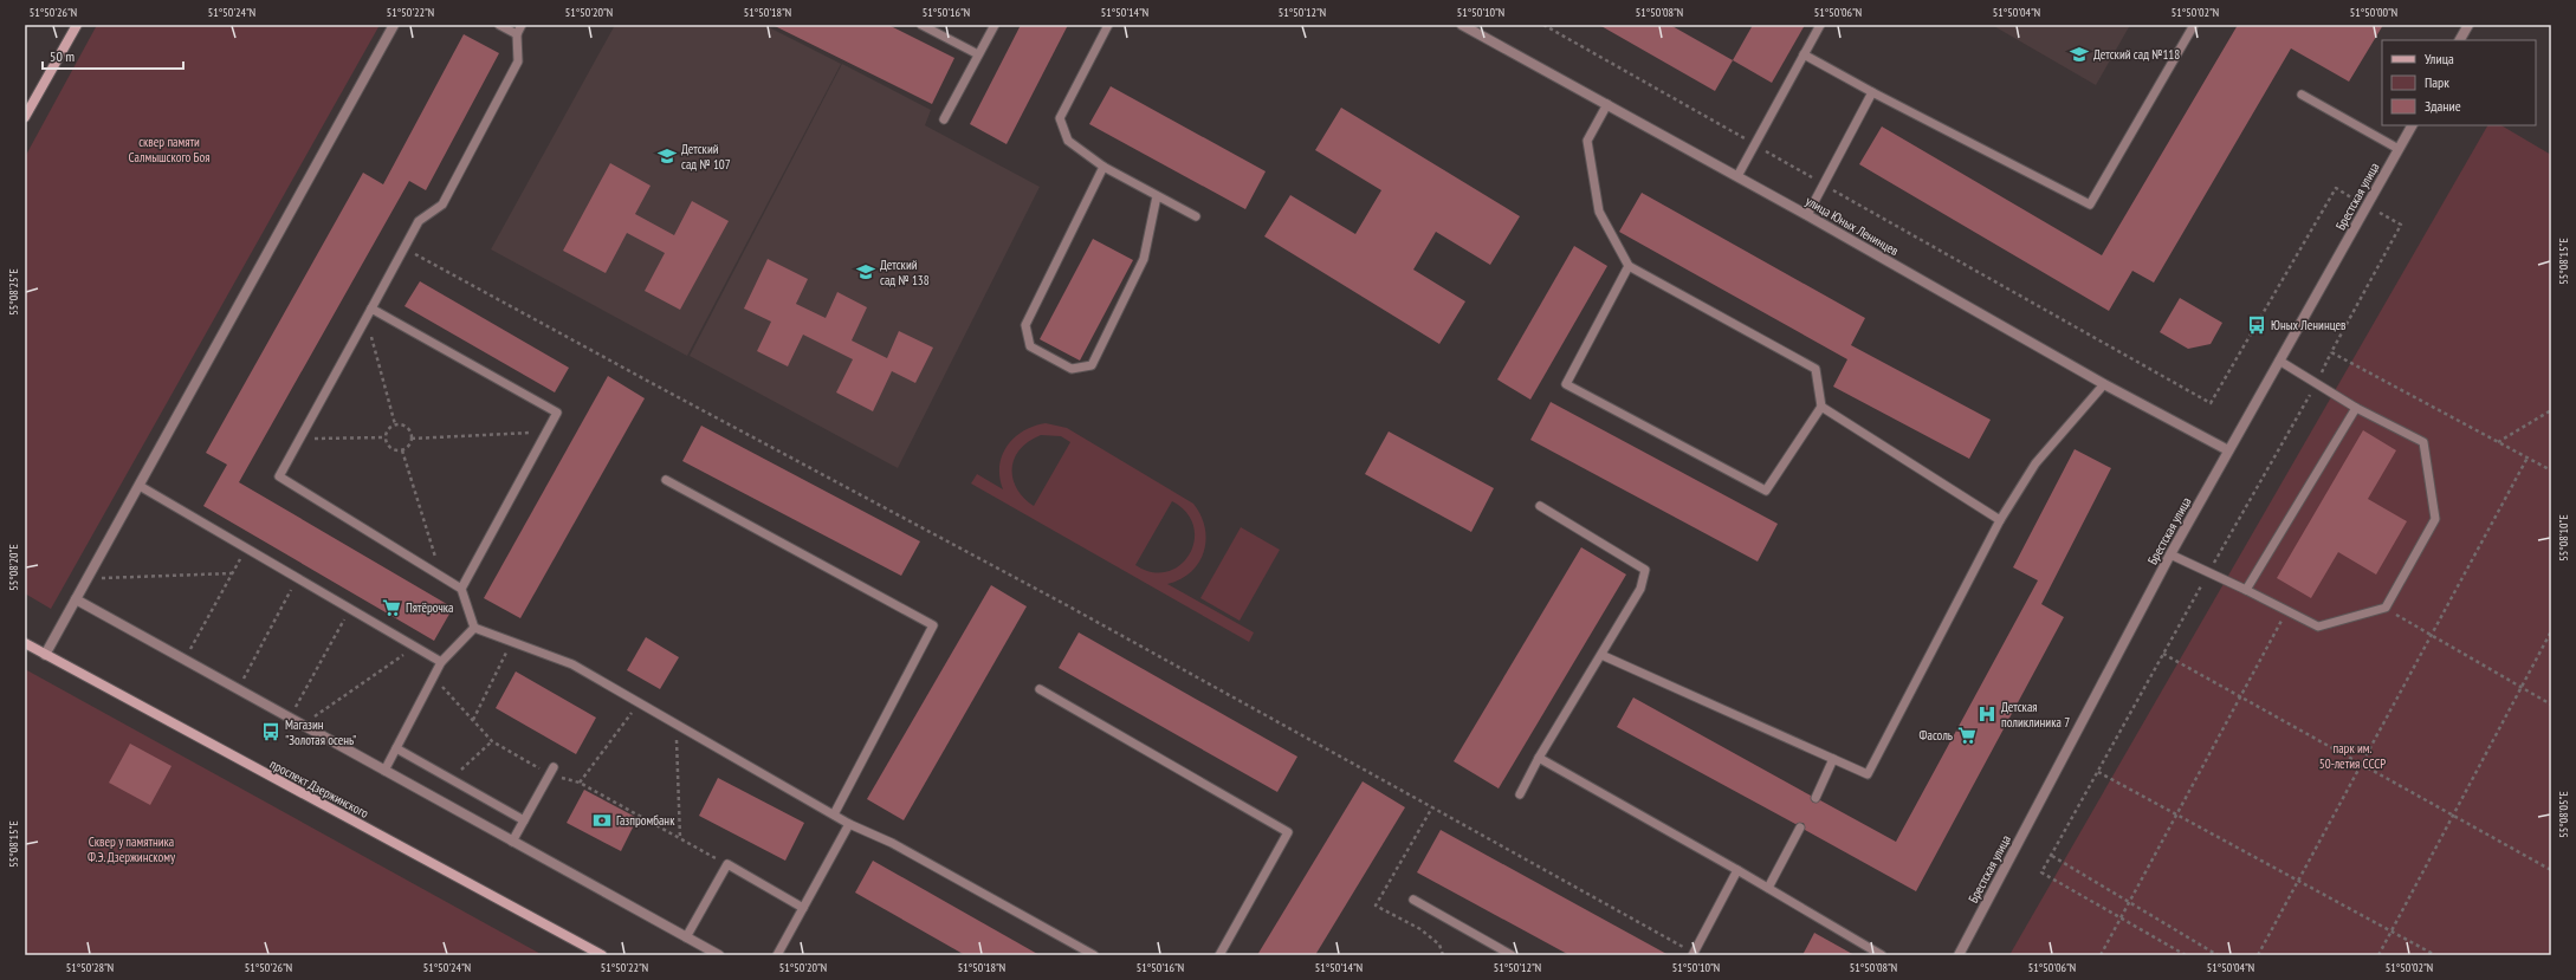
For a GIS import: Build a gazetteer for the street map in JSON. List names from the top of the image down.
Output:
{
  "streets": {
    "main road": ["проспект Дзержинского"],
    "street": ["Брестская улица", "улица Юных Ленинцев"]
  },
  "crossings": [
    ["Брестская улица", "улица Юных Ленинцев"]
  ],
  "parks": ["сквер памяти Салмышского Боя", "парк им. 50-летия СССР", "Сквер у памятника Ф.Э. Дзержинскому"],
  "places": {
    "school or university": ["Детский сад №118", "Детский сад № 107", "Детский сад № 138"],
    "bus stop": ["Юных Ленинцев", "Магазин \"Золотая осень\""],
    "supermarket": ["Пятёрочка", "Фасоль"],
    "hospital": ["Детская поликлиника 7"],
    "bank": ["Газпромбанк"]
  },
  "legend": ["Улица", "Парк", "Здание"],
  "scale_bar": "50 m",
  "coordinates": [
    "51°50'26\"N",
    "51°50'24\"N",
    "51°50'22\"N",
    "51°50'20\"N",
    "51°50'18\"N",
    "51°50'16\"N",
    "51°50'14\"N",
    "51°50'12\"N",
    "51°50'10\"N",
    "51°50'08\"N",
    "51°50'06\"N",
    "51°50'04\"N",
    "51°50'02\"N",
    "51°50'00\"N",
    "55°08'15\"E",
    "55°08'25\"E",
    "55°08'10\"E",
    "55°08'20\"E",
    "55°08'05\"E",
    "51°50'28\"N"
  ]
}
